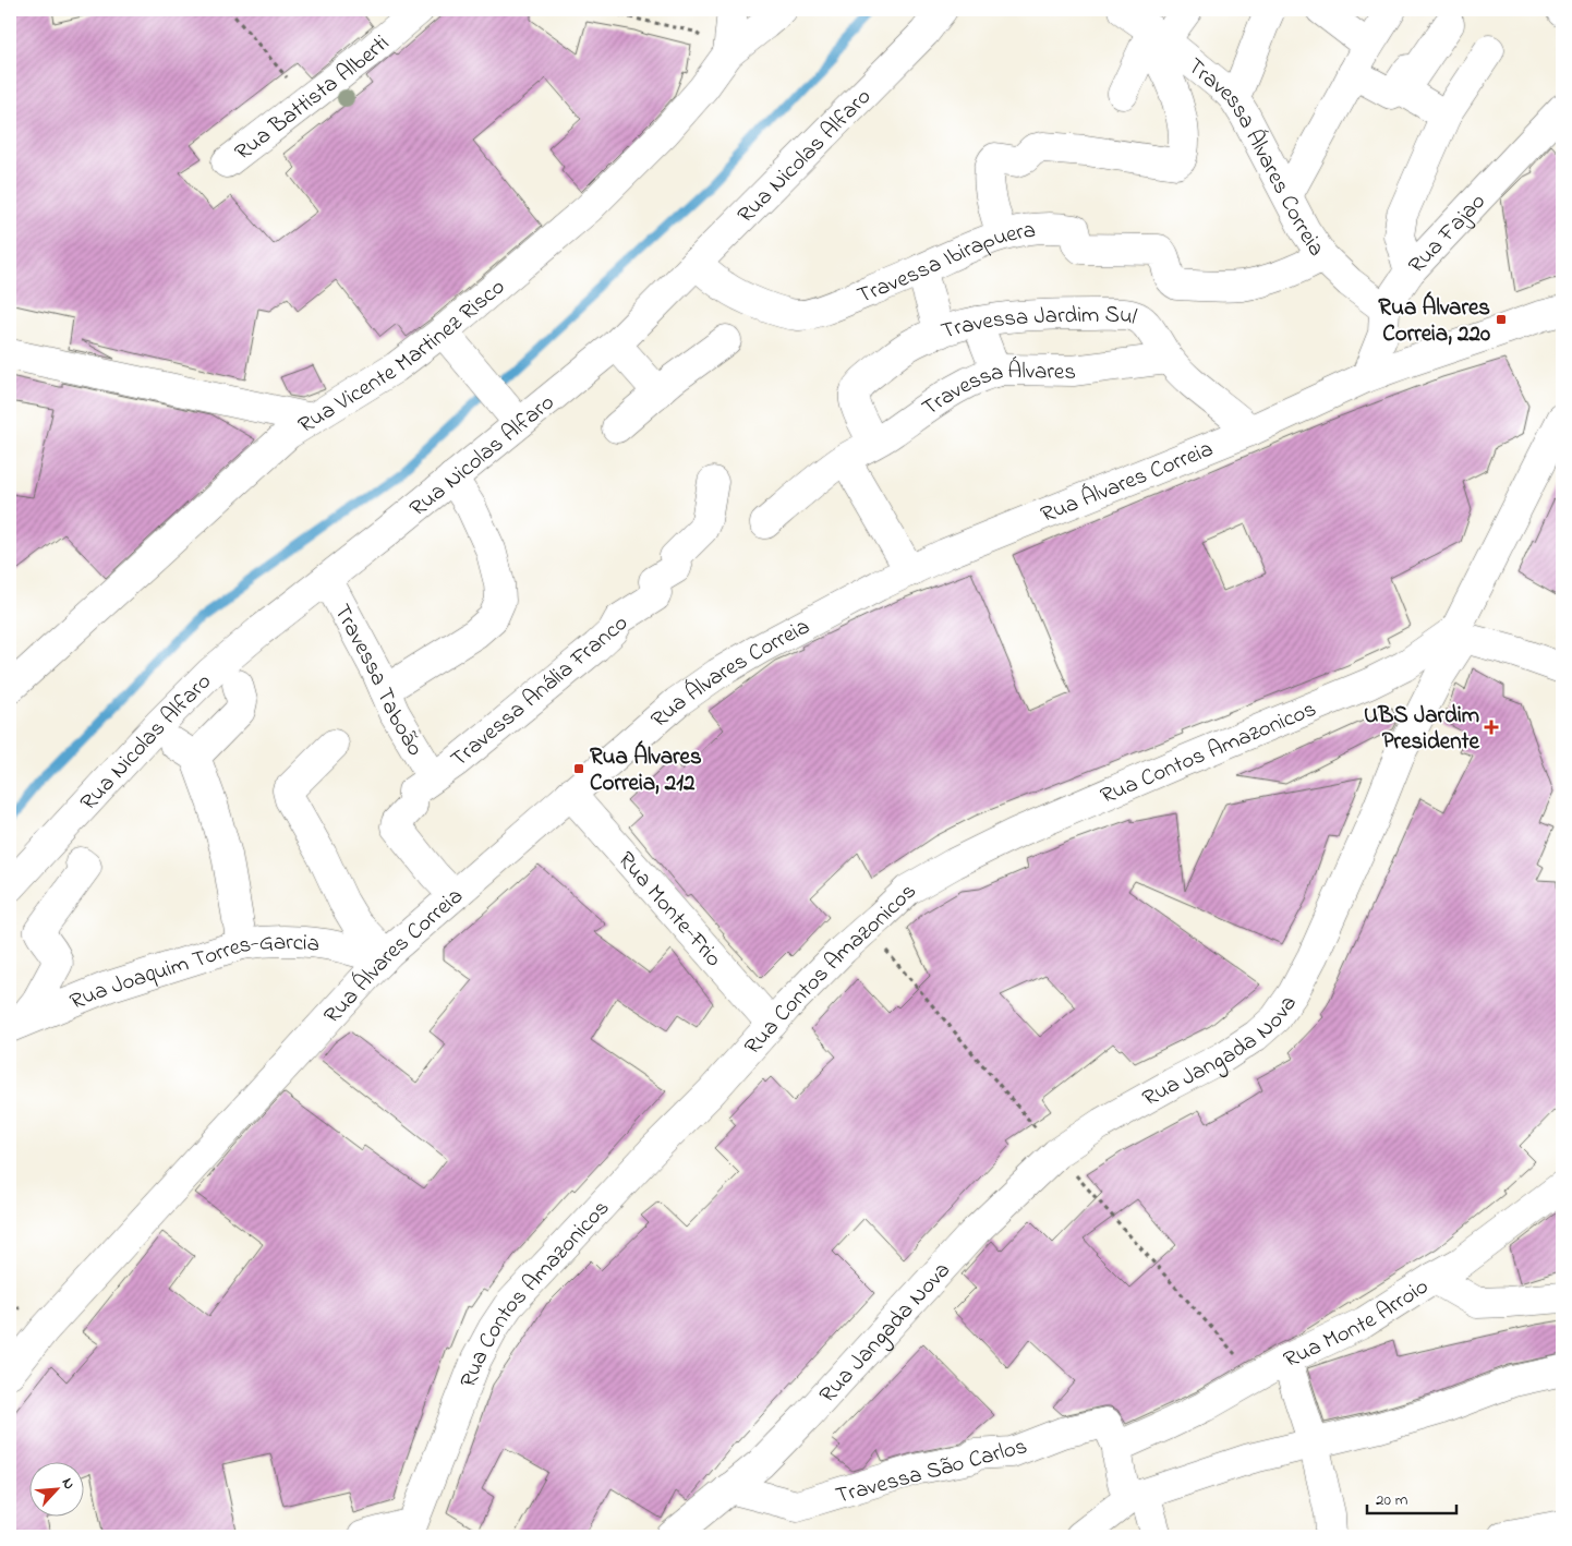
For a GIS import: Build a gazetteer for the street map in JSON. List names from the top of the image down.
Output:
{
  "streets": {
    "street": [
      "Rua Battista Alberti",
      "Rua Nicolas Alfaro",
      "Travessa Álvares Correia",
      "Rua Fajao",
      "Travessa Ibirapuera",
      "Travessa Jardim Sul",
      "Rua Vicente Martinez Risco",
      "Travessa Álvares",
      "Rua Álvares Correia",
      "Travessa Taboão",
      "Travessa Anália Franco",
      "Rua Contos Amazonicos",
      "Rua Monte-Frio",
      "Rua Joaquim Torres-Garcia",
      "Rua Jangada Nova",
      "Rua Monte Arroio",
      "Travessa São Carlos"
    ]
  },
  "crossings": [
    ["Rua Nicolas Alfaro", "Travessa Ibirapuera"],
    ["Rua Nicolas Alfaro", "Travessa Taboão"],
    ["Travessa Álvares Correia", "Rua Fajao"],
    ["Travessa Álvares Correia", "Travessa Ibirapuera"],
    ["Travessa Jardim Sul", "Travessa Álvares"],
    ["Travessa Jardim Sul", "Rua Álvares Correia"],
    ["Rua Álvares Correia", "Travessa Anália Franco"],
    ["Rua Álvares Correia", "Rua Monte-Frio"],
    ["Rua Álvares Correia", "Rua Joaquim Torres-Garcia"],
    ["Travessa Taboão", "Travessa Anália Franco"],
    ["Rua Contos Amazonicos", "Rua Monte-Frio"],
    ["Rua Contos Amazonicos", "Rua Jangada Nova"],
    ["Rua Jangada Nova", "Travessa São Carlos"],
    ["Rua Monte Arroio", "Travessa São Carlos"]
  ],
  "places": {
    "transit": ["Rua Álvares Correia, 220", "Rua Álvares Correia, 212"],
    "health": ["UBS Jardim Presidente"]
  },
  "scale_bar": "20 m",
  "north": "top right"
}
